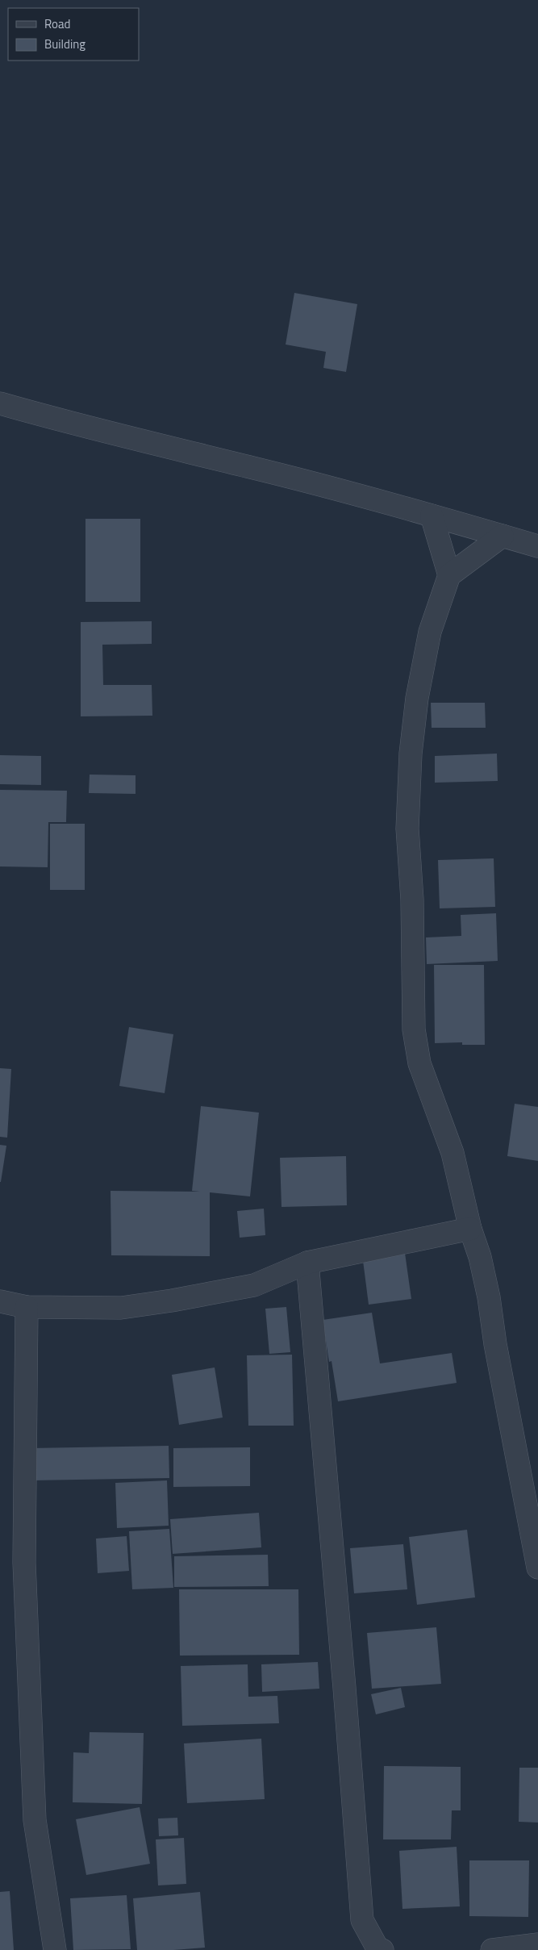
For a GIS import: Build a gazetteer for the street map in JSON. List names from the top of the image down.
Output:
{
  "legend": ["Road", "Building"]
}
